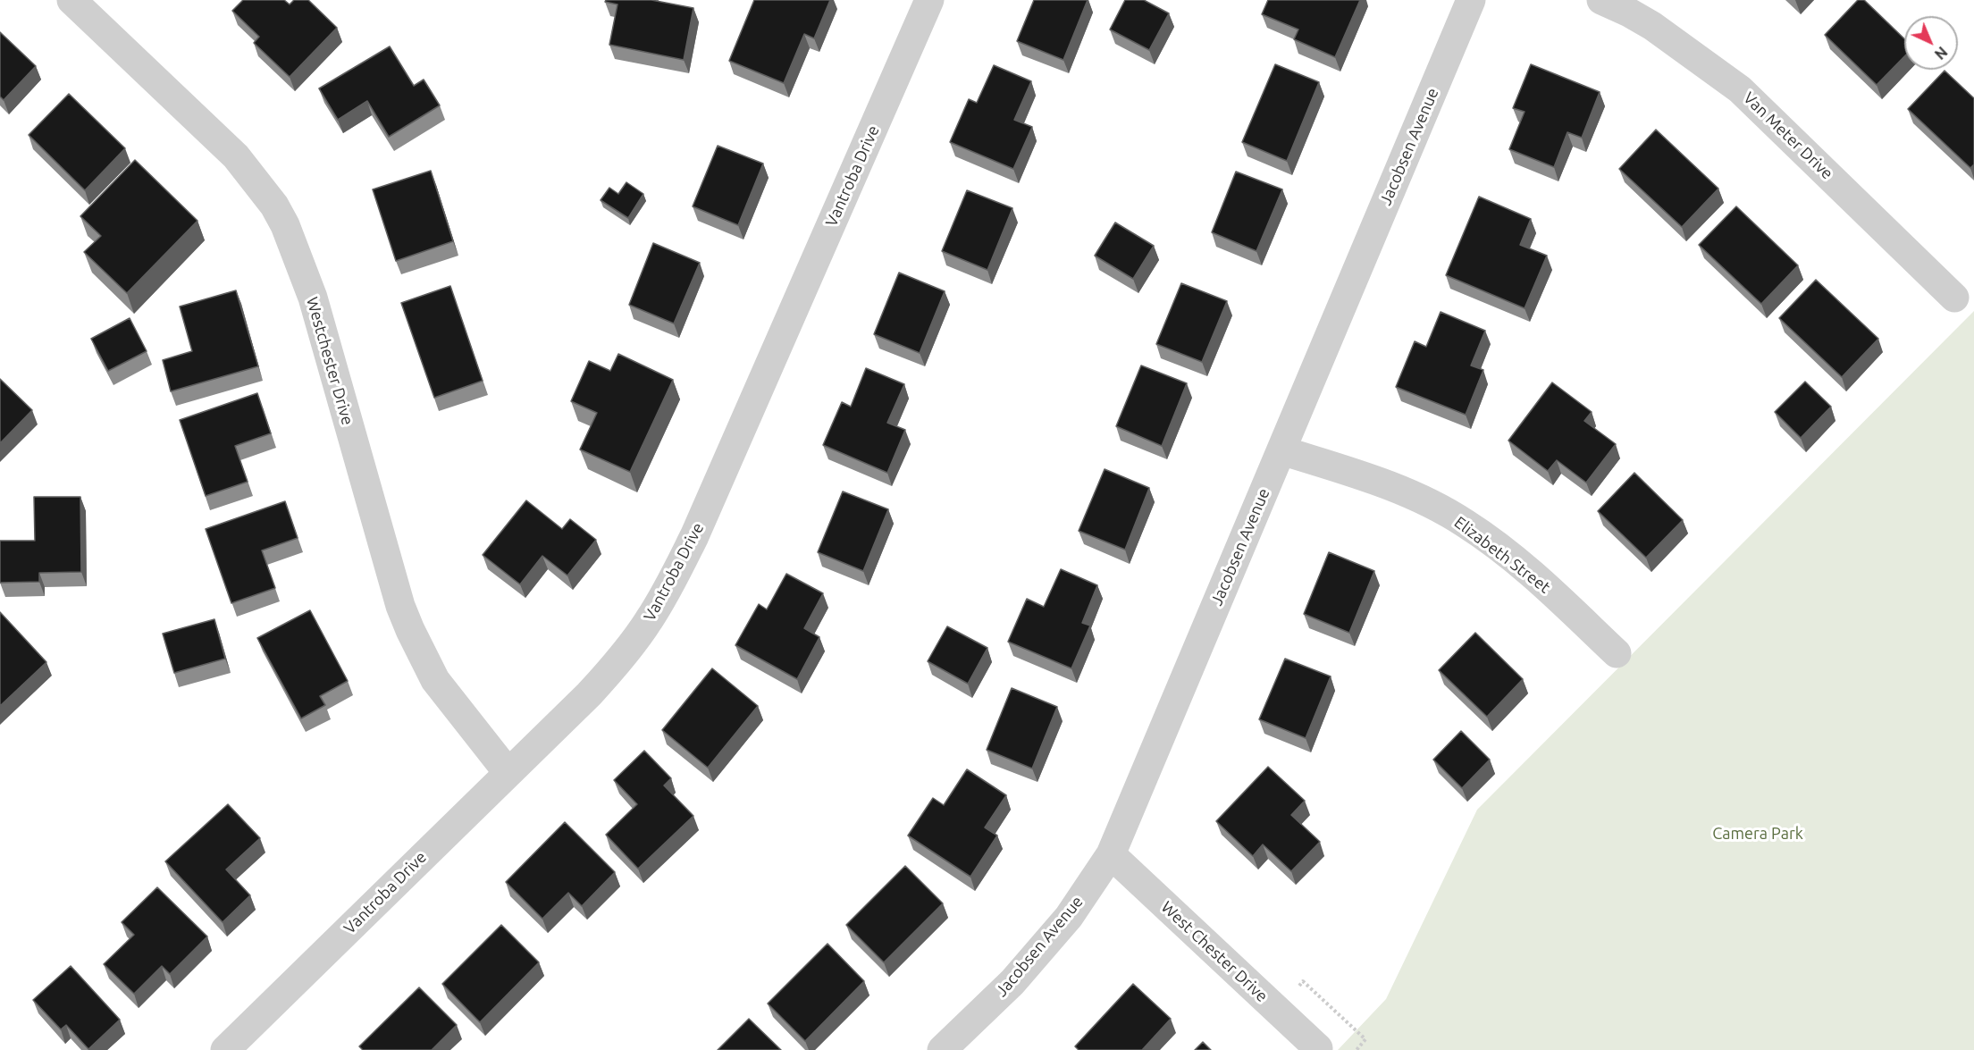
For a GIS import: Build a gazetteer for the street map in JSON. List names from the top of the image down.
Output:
{
  "streets": {
    "street": [
      "Van Meter Drive",
      "Jacobsen Avenue",
      "Vantroba Drive",
      "Westchester Drive",
      "Elizabeth Street",
      "West Chester Drive"
    ]
  },
  "crossings": [
    ["Jacobsen Avenue", "Elizabeth Street"],
    ["Jacobsen Avenue", "West Chester Drive"],
    ["Vantroba Drive", "Westchester Drive"]
  ],
  "parks": ["Camera Park"],
  "north": "bottom right"
}
